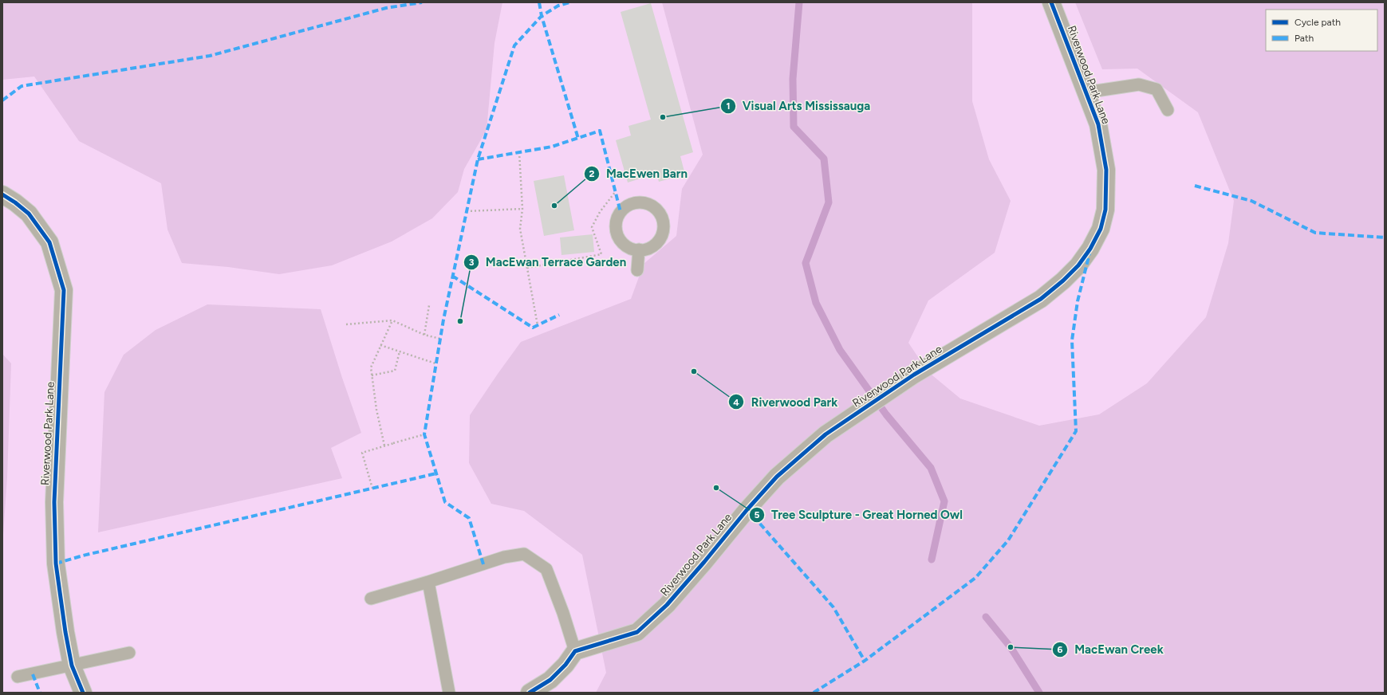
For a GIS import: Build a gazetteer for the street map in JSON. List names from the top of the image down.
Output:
{
  "streets": {
    "street": ["Riverwood Park Lane"]
  },
  "places": [
    "Visual Arts Mississauga",
    "MacEwen Barn",
    "MacEwan Terrace Garden",
    "Riverwood Park",
    "Tree Sculpture - Great Horned Owl",
    "MacEwan Creek"
  ],
  "legend": ["Cycle path", "Path"]
}
